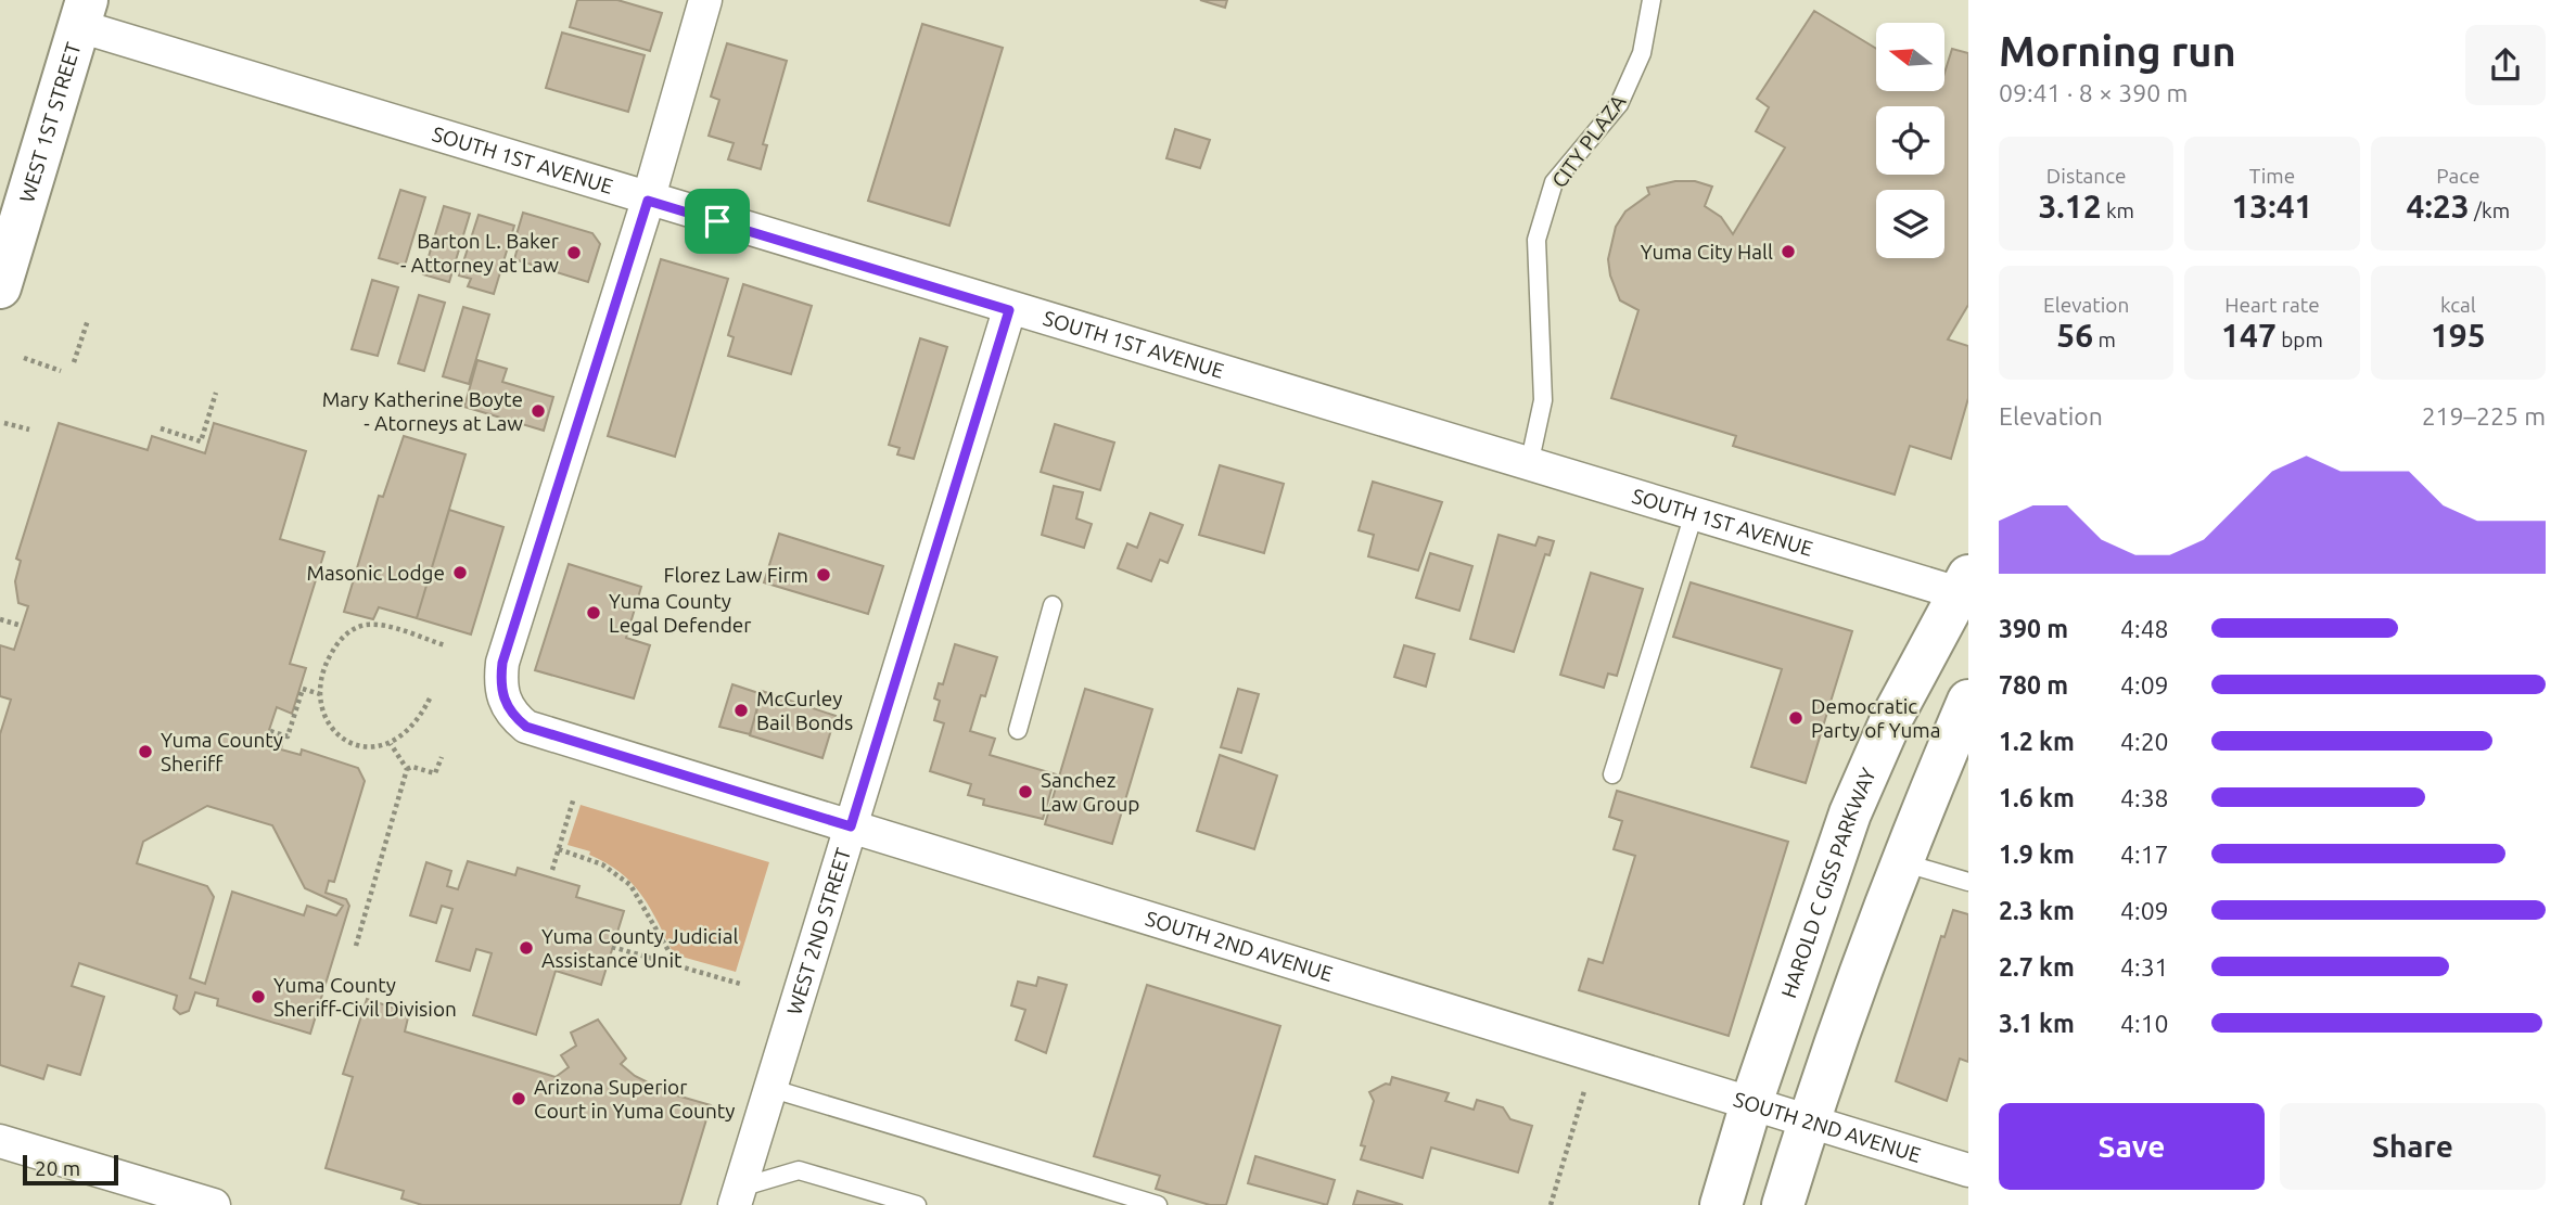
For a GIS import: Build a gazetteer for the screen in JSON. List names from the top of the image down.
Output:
{
  "streets": {
    "main road": ["WEST 1ST STREET", "HAROLD C GISS PARKWAY"],
    "street": ["SOUTH 1ST AVENUE", "WEST 2ND STREET", "SOUTH 2ND AVENUE"],
    "lane": ["CITY PLAZA"]
  },
  "crossings": [
    ["WEST 1ST STREET", "SOUTH 1ST AVENUE"],
    ["CITY PLAZA", "SOUTH 1ST AVENUE"],
    ["SOUTH 1ST AVENUE", "HAROLD C GISS PARKWAY"],
    ["SOUTH 1ST AVENUE", "WEST 2ND STREET"],
    ["SOUTH 1ST AVENUE", "SOUTH 2ND AVENUE"],
    ["HAROLD C GISS PARKWAY", "SOUTH 2ND AVENUE"],
    ["WEST 2ND STREET", "SOUTH 2ND AVENUE"]
  ],
  "places": [
    "Yuma City Hall",
    "Barton L. Baker - Attorney at Law",
    "Mary Katherine Boyte - Atorneys at Law",
    "Masonic Lodge",
    "Florez Law Firm",
    "Yuma County Legal Defender",
    "McCurley Bail Bonds",
    "Democratic Party of Yuma",
    "Yuma County Sheriff",
    "Sanchez Law Group",
    "Yuma County Judicial Assistance Unit",
    "Yuma County Sheriff-Civil Division",
    "Arizona Superior Court in Yuma County"
  ],
  "scale_bar": "20 m",
  "north": "left",
  "page": {
    "heading": ["Morning run", "09:41 · 8 × 390 m"],
    "stats": [
      ["Distance", "3.12 km"],
      ["Time", "13:41"],
      ["Pace", "4:23 /km"],
      ["Elevation", "56 m"],
      ["Heart rate", "147 bpm"],
      ["kcal", "195"]
    ],
    "chart": ["Elevation", "219–225 m"],
    "list": [
      {
        "name": "390 m",
        "note": "4:48"
      },
      {
        "name": "780 m",
        "note": "4:09"
      },
      {
        "name": "1.2 km",
        "note": "4:20"
      },
      {
        "name": "1.6 km",
        "note": "4:38"
      },
      {
        "name": "1.9 km",
        "note": "4:17"
      },
      {
        "name": "2.3 km",
        "note": "4:09"
      },
      {
        "name": "2.7 km",
        "note": "4:31"
      },
      {
        "name": "3.1 km",
        "note": "4:10"
      }
    ],
    "buttons": ["Save", "Share"],
    "scale": "20 m"
  }
}
